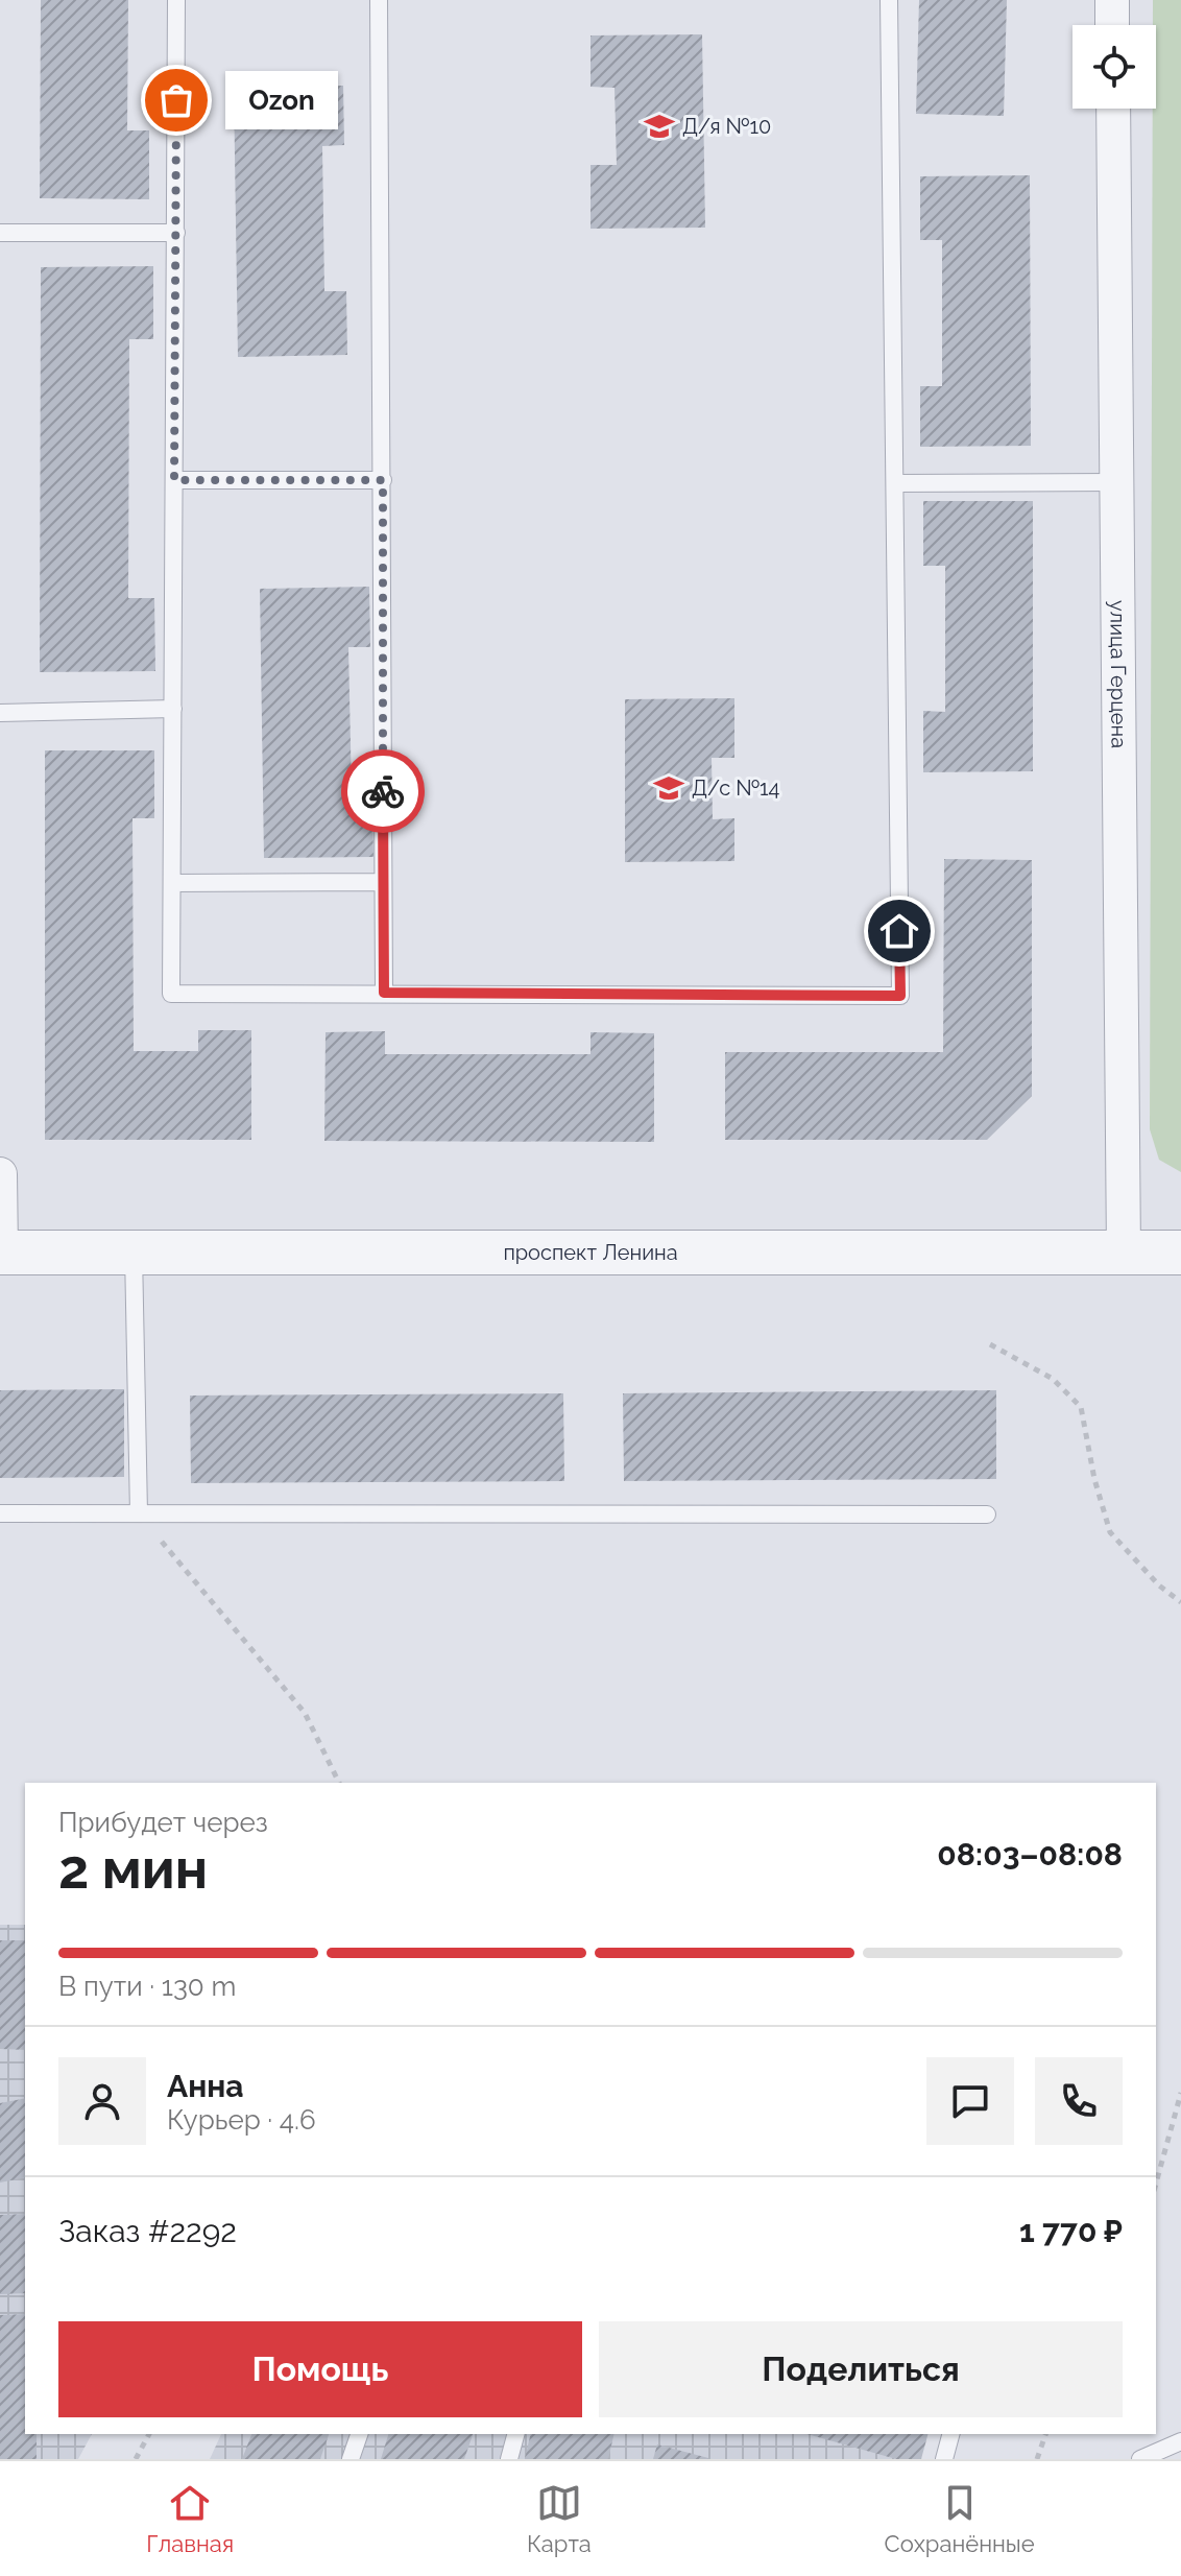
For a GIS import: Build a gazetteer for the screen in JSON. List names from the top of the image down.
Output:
{
  "streets": {
    "street": ["улица Герцена", "проспект Ленина"]
  },
  "crossings": [
    ["улица Герцена", "проспект Ленина"]
  ],
  "places": {
    "other": ["Ozon"],
    "school or university": ["Д/я №10", "Д/с №14"]
  },
  "page": {
    "bubble": "Ozon",
    "heading": ["2 мин", "Прибудет через", "08:03–08:08"],
    "panel": [
      "Анна",
      "Курьер · 4.6",
      "Заказ #2292",
      "1 770 ₽"
    ],
    "bar": "В пути · 130 m",
    "buttons": ["Помощь", "Поделиться"],
    "tabs": ["Главная", "Карта", "Сохранённые"]
  }
}
